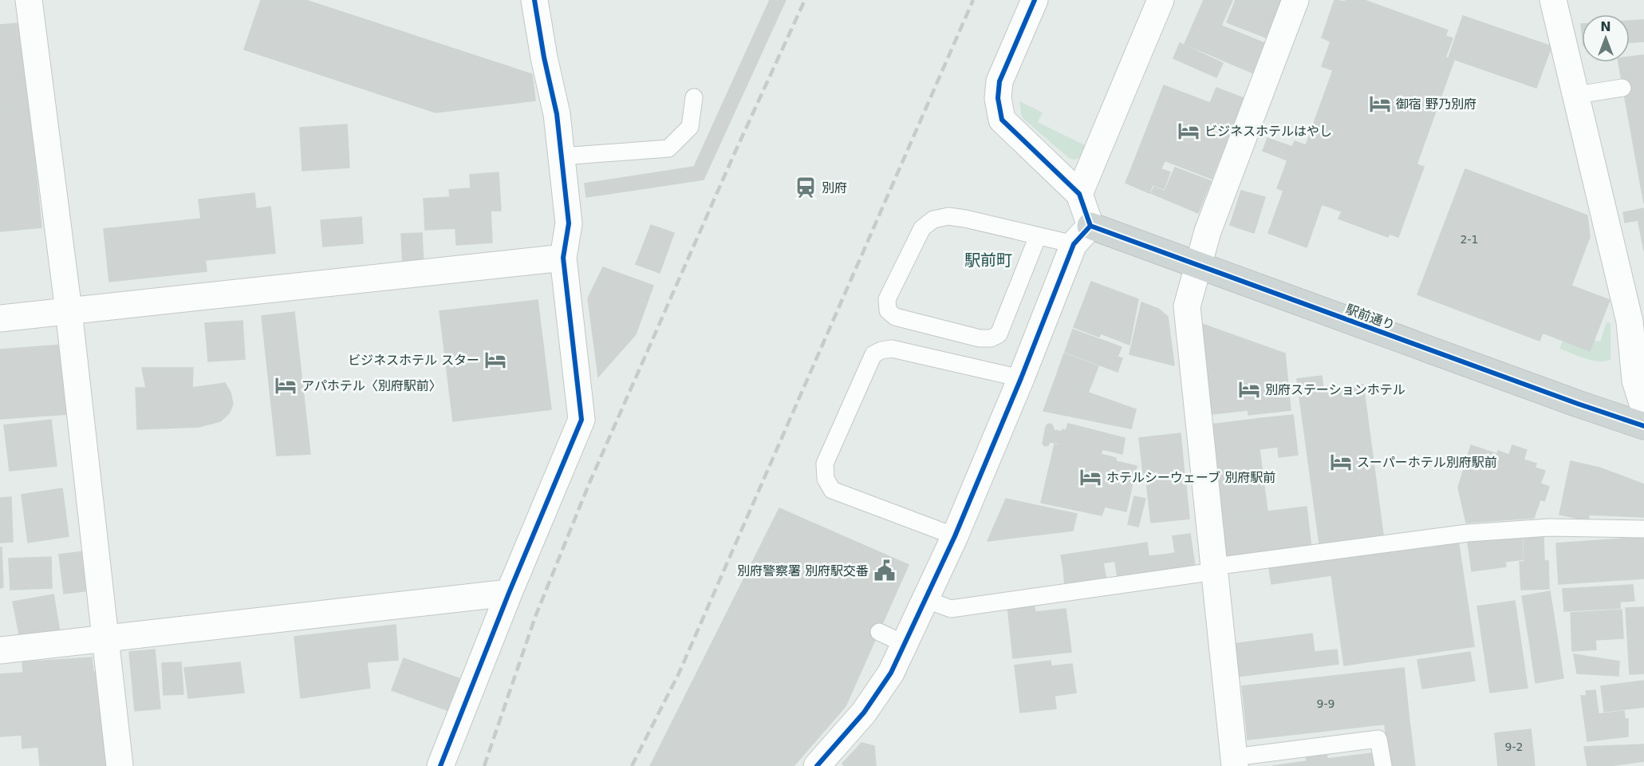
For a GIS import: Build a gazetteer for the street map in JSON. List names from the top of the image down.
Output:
{
  "streets": {
    "main road": ["駅前通り"]
  },
  "districts": ["駅前町"],
  "places": {
    "hotel": [
      "御宿 野乃別府",
      "ビジネスホテルはやし",
      "ビジネスホテル スター",
      "アパホテル〈別府駅前〉",
      "別府ステーションホテル",
      "スーパーホテル別府駅前",
      "ホテルシーウェーブ 別府駅前"
    ],
    "station": ["別府"],
    "public building": ["別府警察署 別府駅交番"]
  },
  "house_numbers": ["2-1", "9-9", "9-2"],
  "north": "top"
}
